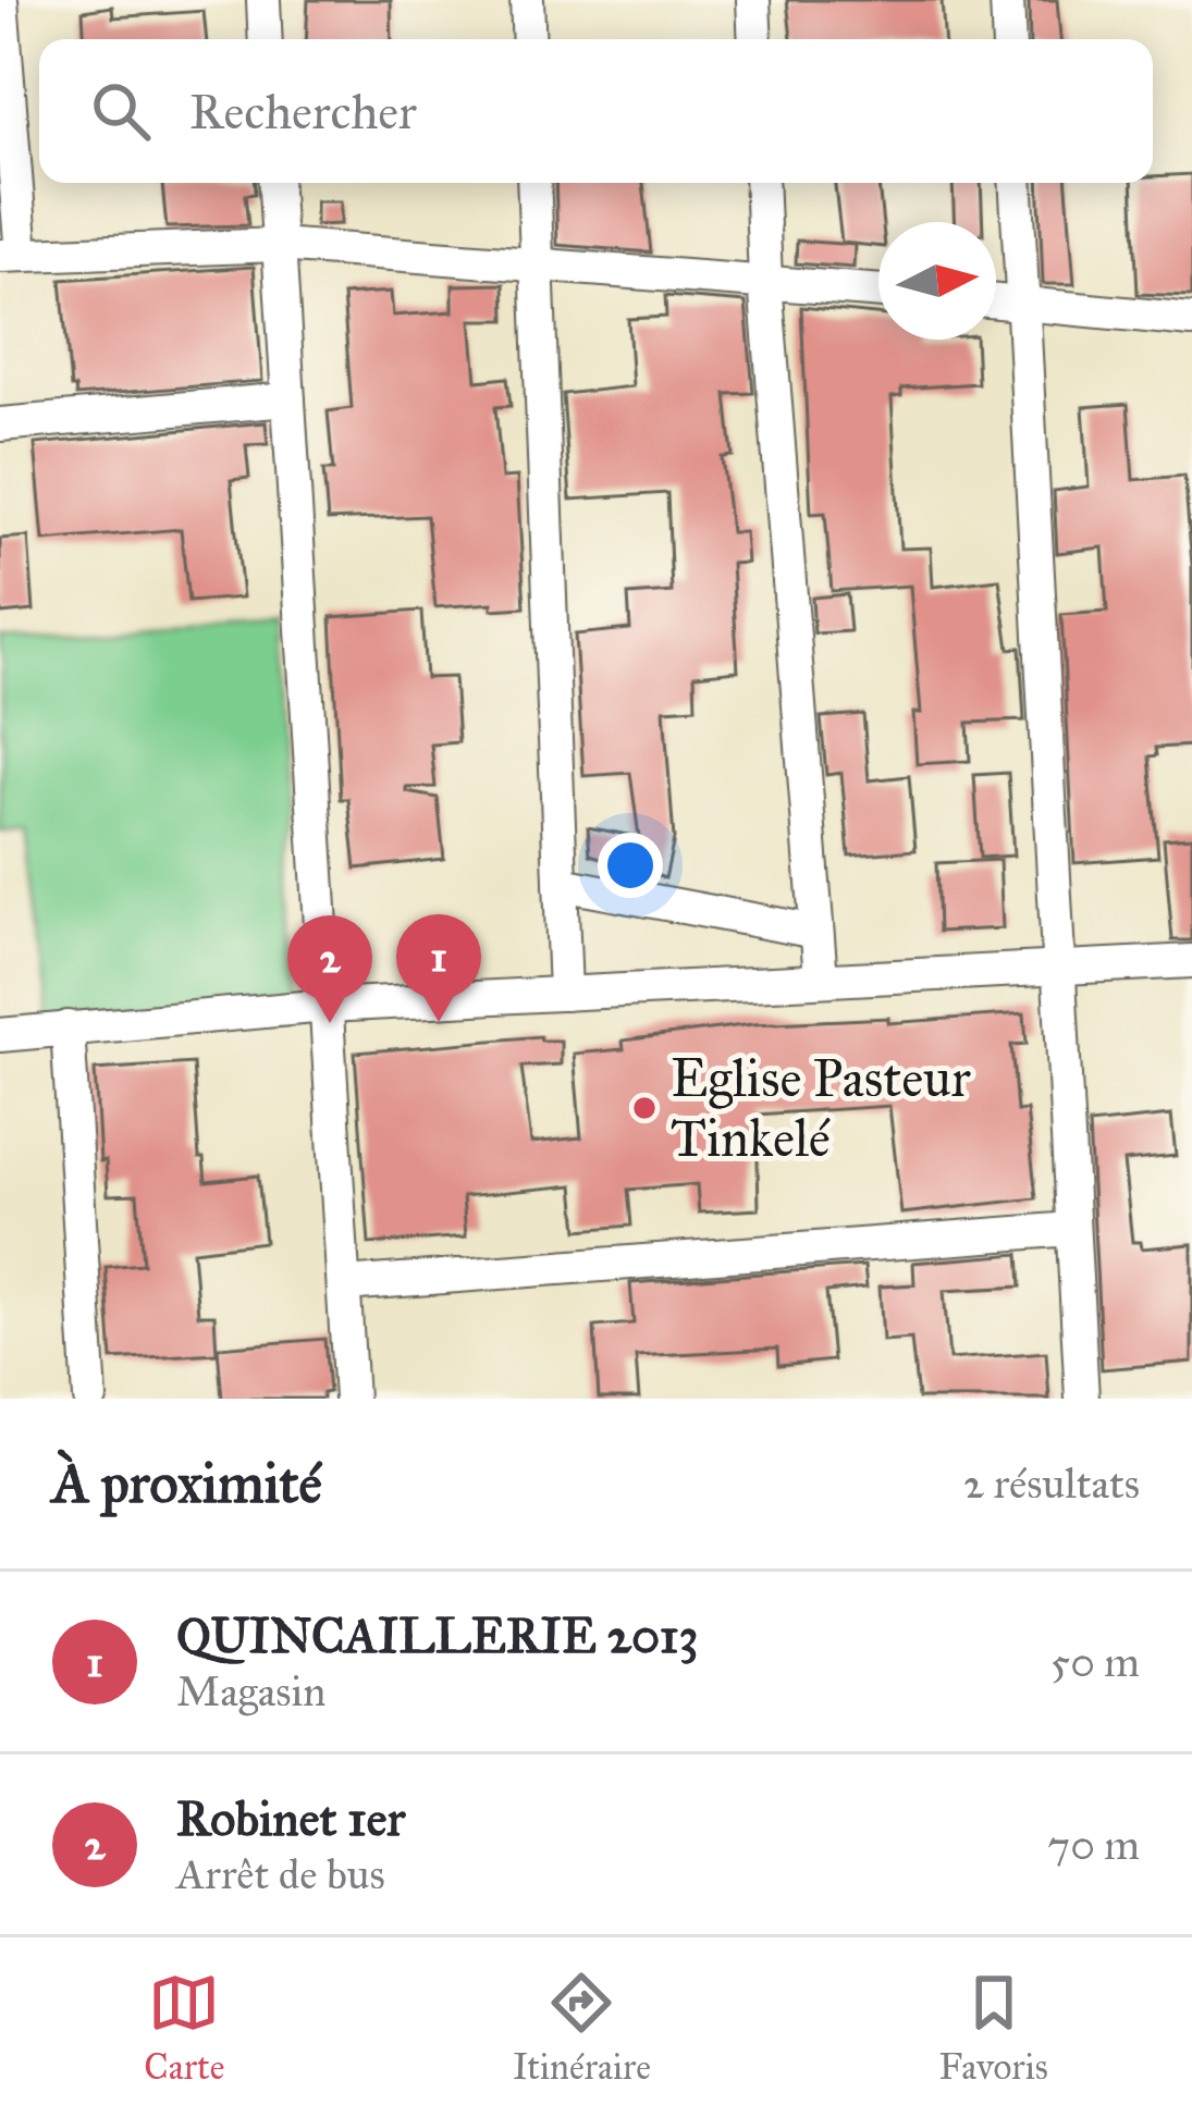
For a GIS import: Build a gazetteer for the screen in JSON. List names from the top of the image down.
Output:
{
  "places": ["Eglise Pasteur Tinkelé"],
  "north": "right",
  "page": {
    "search": "Rechercher",
    "pins": ["1", "2"],
    "heading": ["À proximité", "2 résultats"],
    "list": [
      {
        "mark": "1",
        "name": "QUINCAILLERIE 2013",
        "note": "Magasin",
        "value": "50 m"
      },
      {
        "mark": "2",
        "name": "Robinet 1er",
        "note": "Arrêt de bus",
        "value": "70 m"
      }
    ],
    "nav": ["Carte", "Itinéraire", "Favoris"]
  }
}
